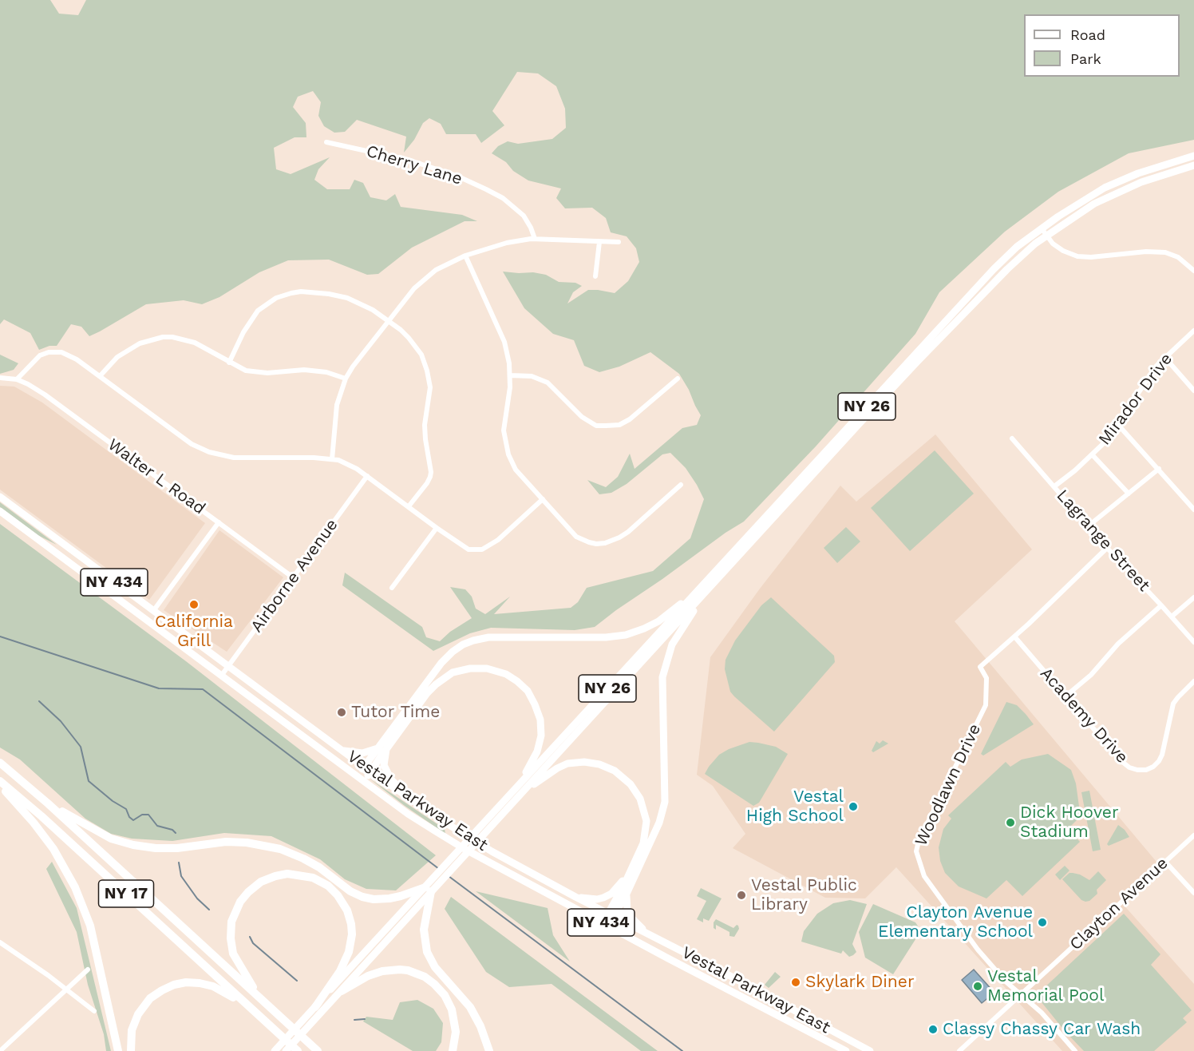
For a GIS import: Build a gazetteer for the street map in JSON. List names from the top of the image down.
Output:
{
  "streets": {
    "highway": ["NY 17"],
    "main road": ["NY 26", "NY 434", "Vestal Parkway East"],
    "street": [
      "Cherry Lane",
      "Mirador Drive",
      "Walter L Road",
      "Lagrange Street",
      "Airborne Avenue",
      "Academy Drive",
      "Woodlawn Drive",
      "Clayton Avenue"
    ]
  },
  "crossings": [
    ["Mirador Drive", "Lagrange Street"],
    ["Walter L Road", "Airborne Avenue"],
    ["Lagrange Street", "Woodlawn Drive"],
    ["Airborne Avenue", "Vestal Parkway East"],
    ["Academy Drive", "Woodlawn Drive"],
    ["Woodlawn Drive", "Clayton Avenue"]
  ],
  "places": [
    "California Grill",
    "Tutor Time",
    "Vestal High School",
    "Dick Hoover Stadium",
    "Vestal Public Library",
    "Clayton Avenue Elementary School",
    "Skylark Diner",
    "Vestal Memorial Pool",
    "Classy Chassy Car Wash"
  ],
  "legend": ["Road", "Park"]
}
